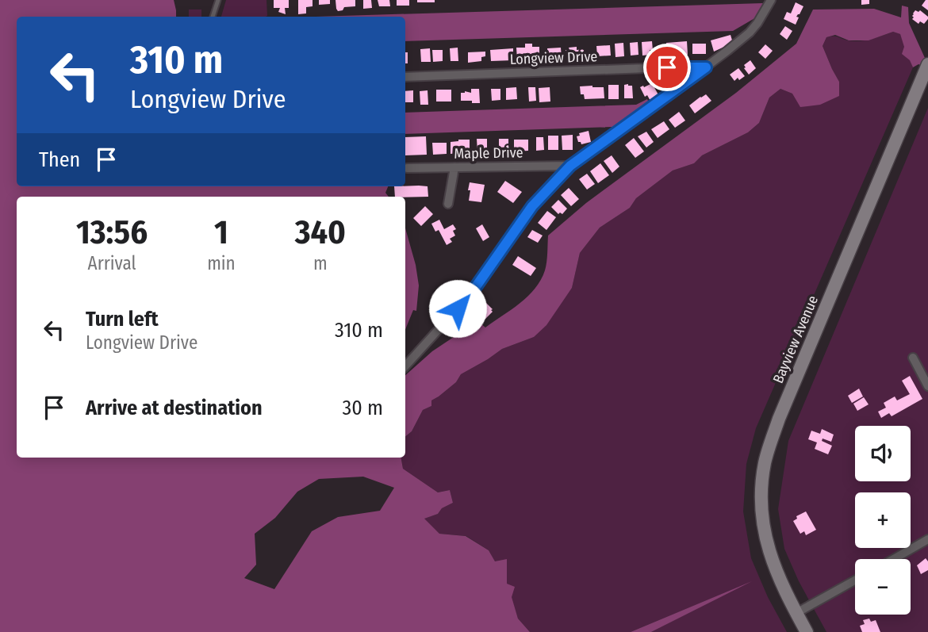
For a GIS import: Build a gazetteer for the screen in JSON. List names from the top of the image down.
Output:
{
  "streets": {
    "main road": ["Bayview Avenue"],
    "street": ["Longview Drive", "Maple Drive"]
  },
  "page": {
    "turn": ["310 m", "Longview Drive"],
    "then": "Then",
    "eta": [
      "13:56",
      "Arrival",
      "1",
      "min",
      "340",
      "m"
    ],
    "list": [
      {
        "name": "Turn left",
        "note": "Longview Drive",
        "value": "310 m"
      },
      {
        "name": "Arrive at destination",
        "value": "30 m"
      }
    ],
    "map_buttons": ["+", "−"]
  }
}
